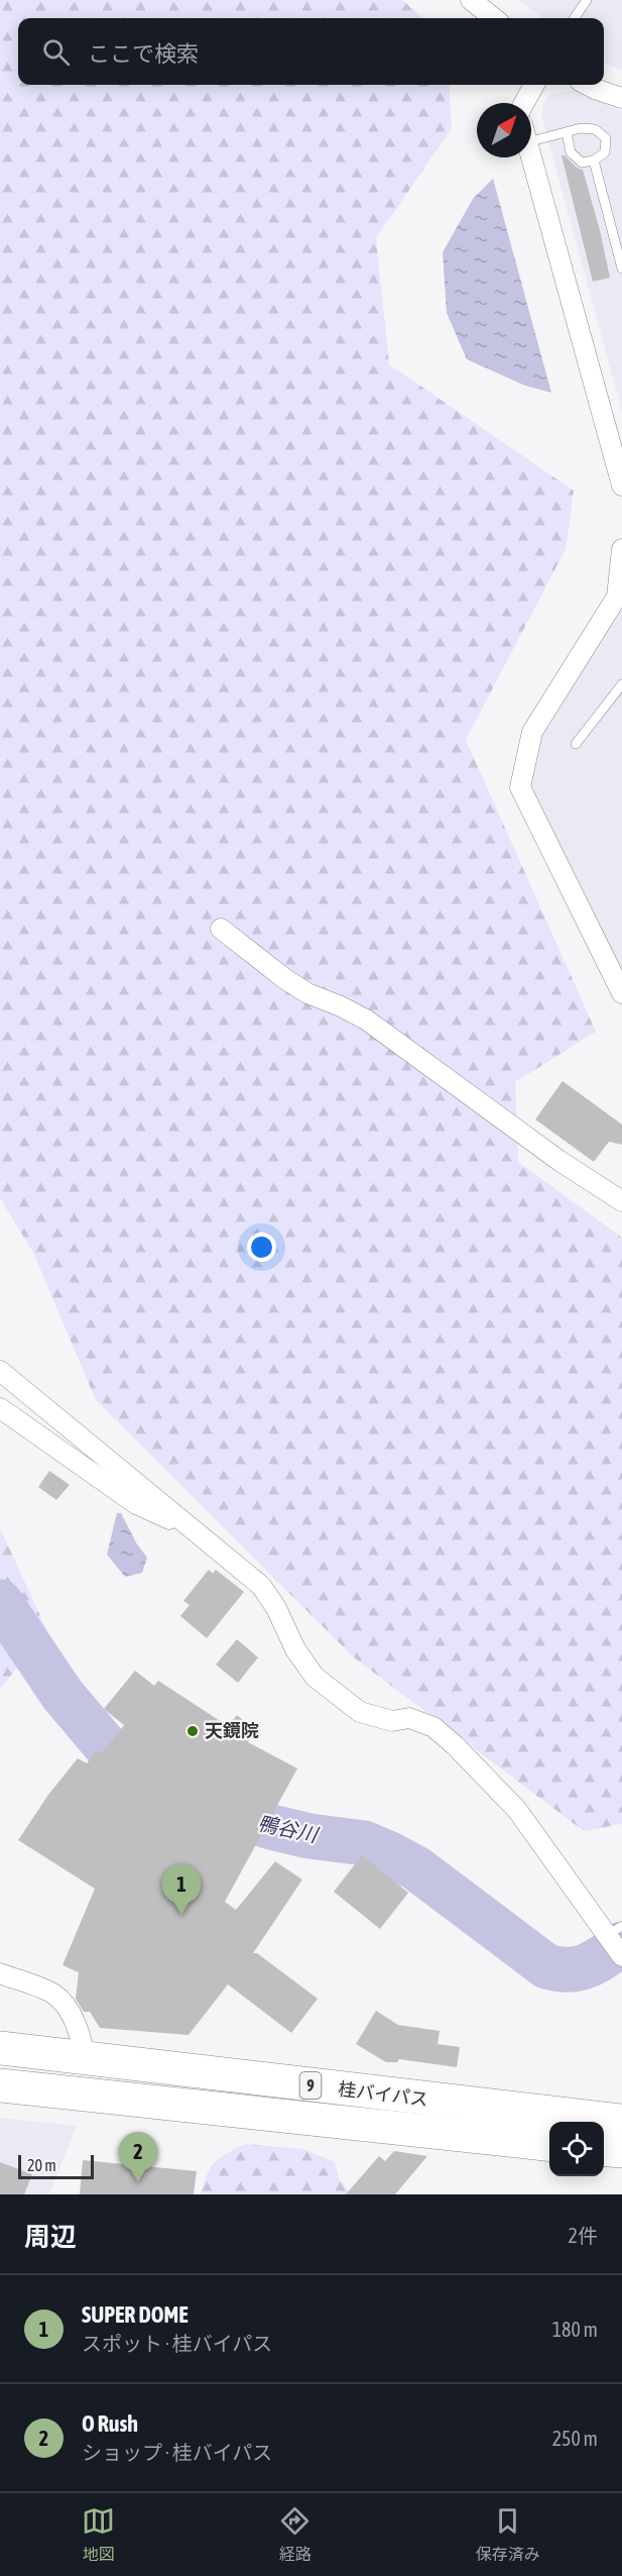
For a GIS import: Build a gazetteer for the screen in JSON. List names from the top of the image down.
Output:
{
  "streets": {
    "highway": ["9", "桂バイパス"]
  },
  "water": ["鴨谷川"],
  "places": ["天鏡院"],
  "scale_bar": "20 m",
  "north": "top right",
  "page": {
    "search": "ここで検索",
    "pins": ["1", "2"],
    "scale": "20 m",
    "heading": ["周辺", "2件"],
    "list": [
      {
        "mark": "1",
        "name": "SUPER DOME",
        "note": "スポット · 桂バイパス",
        "value": "180 m"
      },
      {
        "mark": "2",
        "name": "O Rush",
        "note": "ショップ · 桂バイパス",
        "value": "250 m"
      }
    ],
    "nav": ["地図", "経路", "保存済み"]
  }
}
